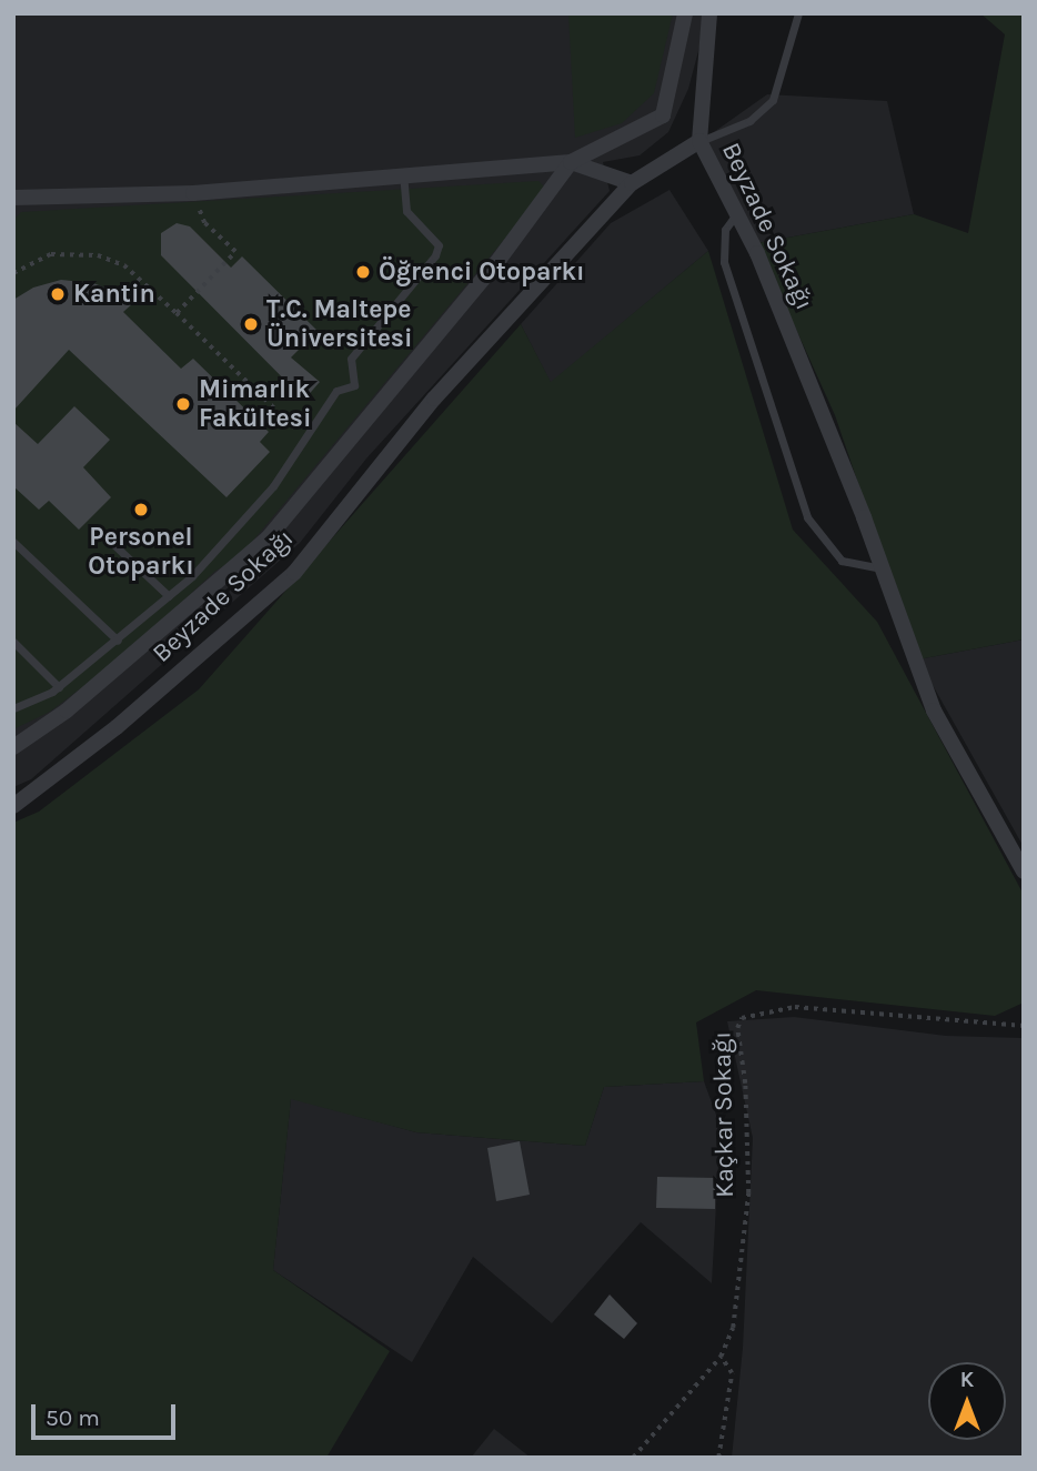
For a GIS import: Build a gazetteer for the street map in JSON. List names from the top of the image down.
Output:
{
  "streets": {
    "street": ["Beyzade Sokağı"],
    "path": ["Kaçkar Sokağı"]
  },
  "places": [
    "Öğrenci Otoparkı",
    "Kantin",
    "T.C. Maltepe Üniversitesi",
    "Mimarlık Fakültesi",
    "Personel Otoparkı"
  ],
  "scale_bar": "50 m",
  "north": "top"
}
